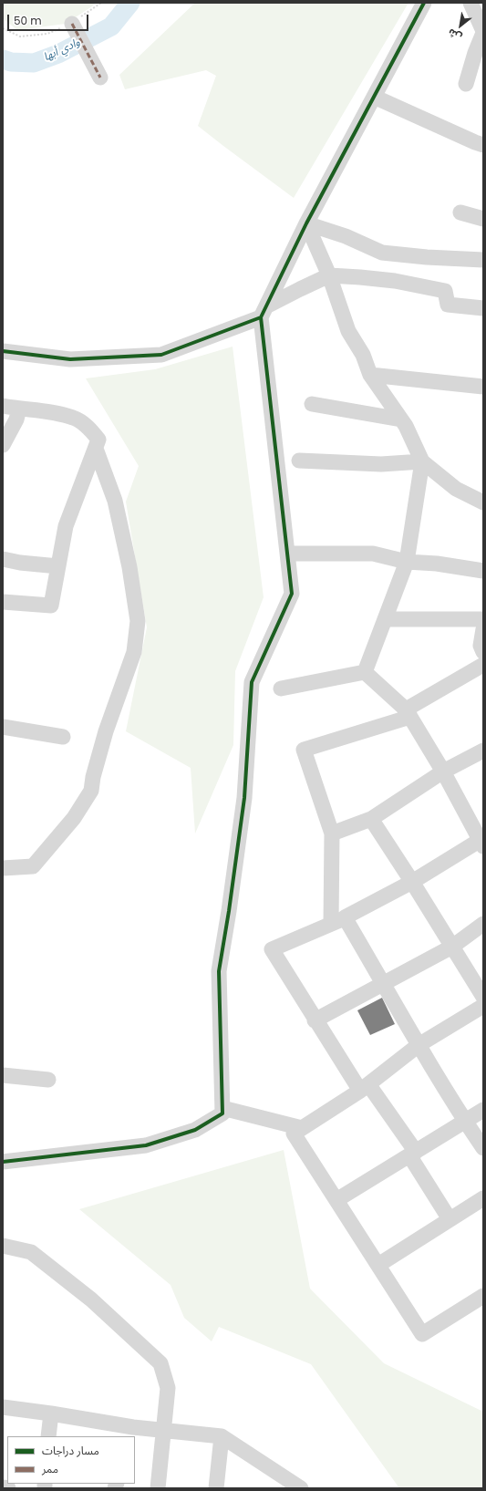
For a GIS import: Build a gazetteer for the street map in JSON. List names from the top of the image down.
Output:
{
  "water": ["وادي أبها"],
  "legend": ["مسار دراجات", "ممر"],
  "scale_bar": "50 m",
  "north": "bottom left"
}
